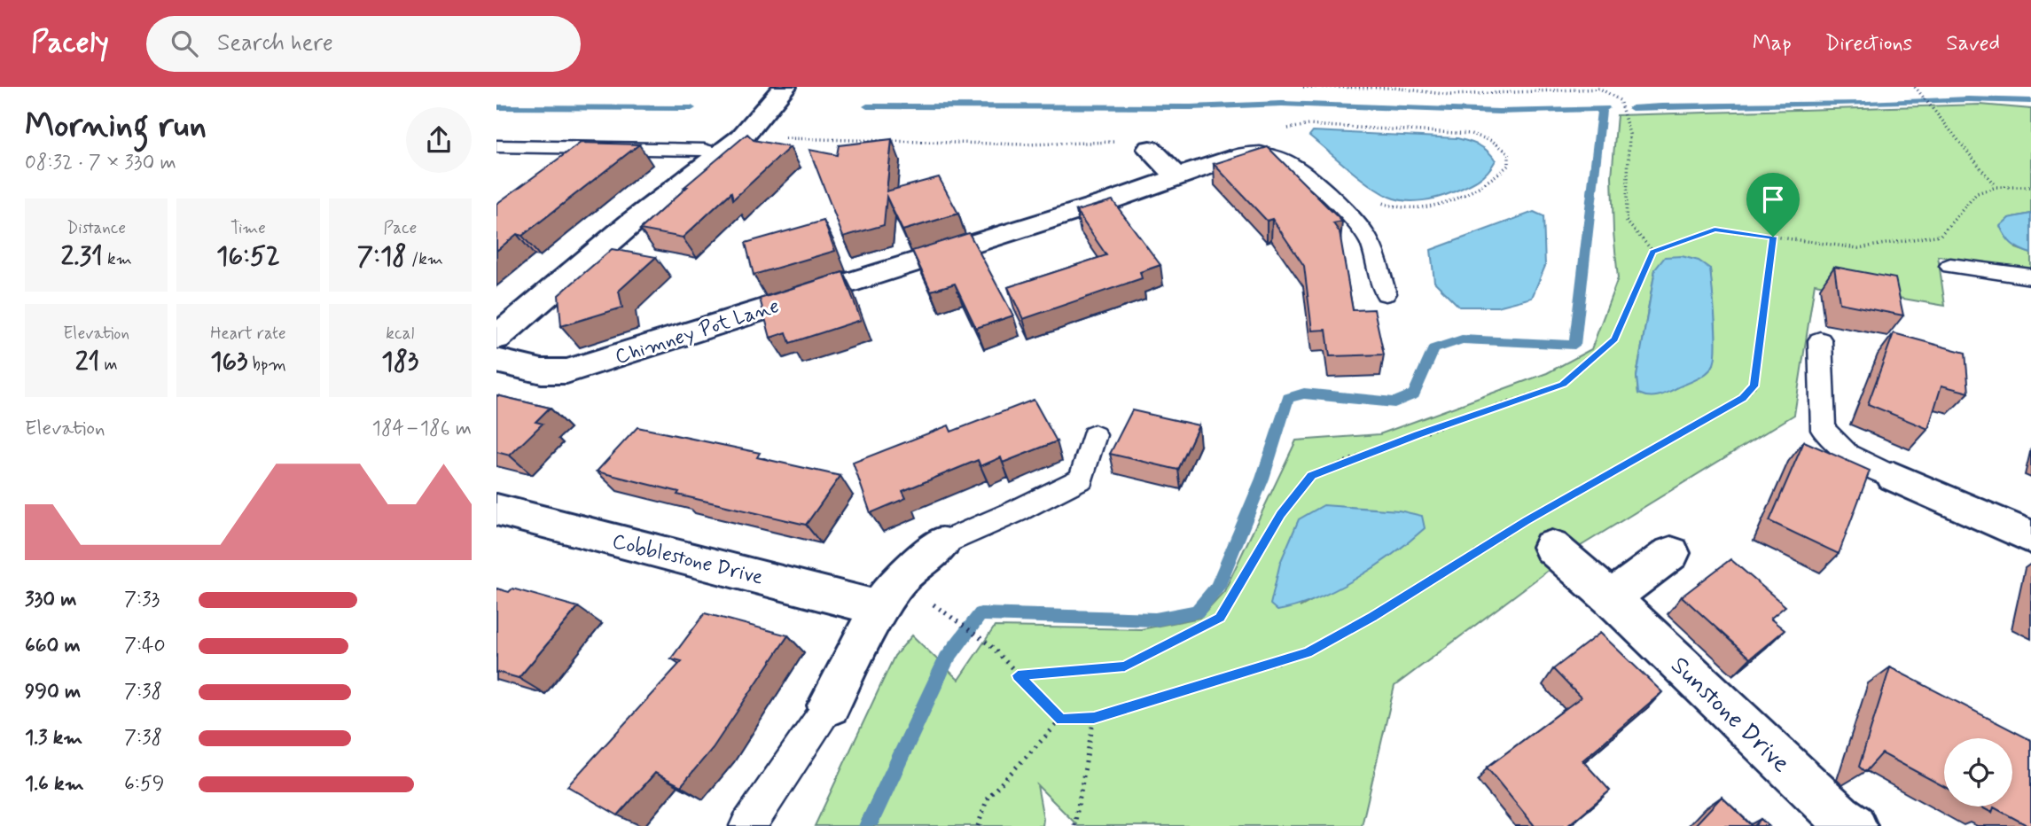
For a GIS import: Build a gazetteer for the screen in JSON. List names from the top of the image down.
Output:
{
  "streets": {
    "street": ["Chimney Pot Lane", "Cobblestone Drive", "Sunstone Drive"]
  },
  "page": {
    "header": "Pacely",
    "search": "Search here",
    "nav": ["Map", "Directions", "Saved"],
    "heading": ["Morning run", "08:32 · 7 × 330 m"],
    "stats": [
      ["Distance", "2.31 km"],
      ["Time", "16:52"],
      ["Pace", "7:18 /km"],
      ["Elevation", "21 m"],
      ["Heart rate", "163 bpm"],
      ["kcal", "183"]
    ],
    "chart": ["Elevation", "184–186 m"],
    "list": [
      {
        "name": "330 m",
        "note": "7:33"
      },
      {
        "name": "660 m",
        "note": "7:40"
      },
      {
        "name": "990 m",
        "note": "7:38"
      },
      {
        "name": "1.3 km",
        "note": "7:38"
      },
      {
        "name": "1.6 km",
        "note": "6:59"
      }
    ]
  }
}
